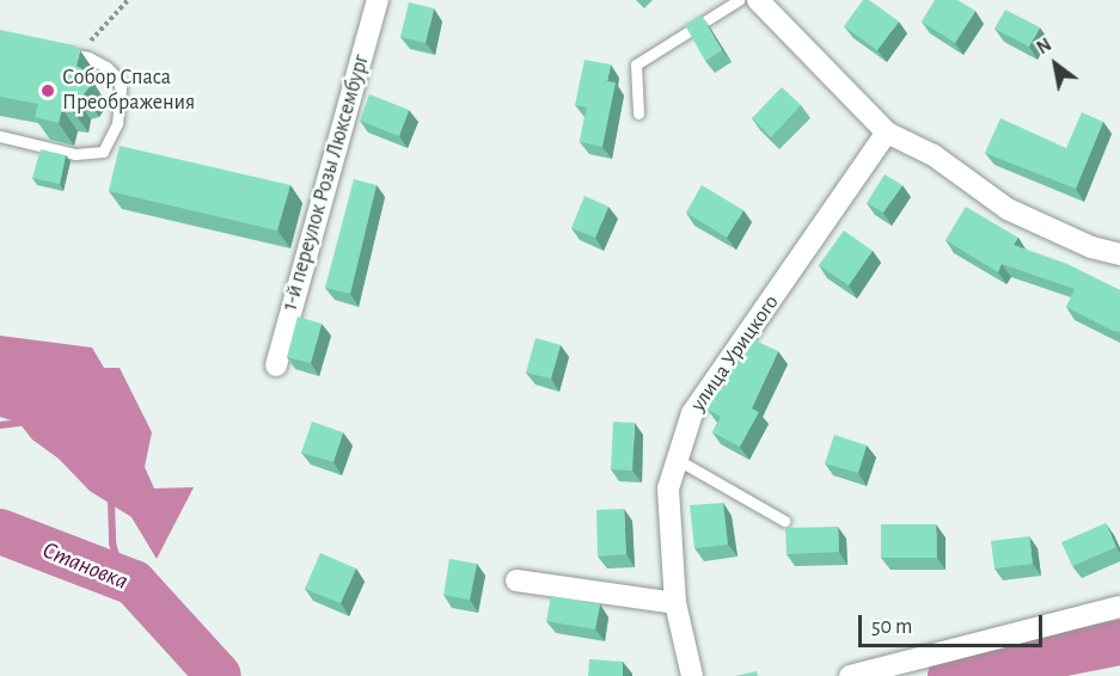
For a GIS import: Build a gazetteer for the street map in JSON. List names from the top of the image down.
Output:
{
  "streets": {
    "street": ["1-й переулок Розы Люксембург", "улица Урицкого"]
  },
  "water": ["Становка"],
  "places": ["Собор Спаса Преображения"],
  "scale_bar": "50 m",
  "north": "top left"
}
